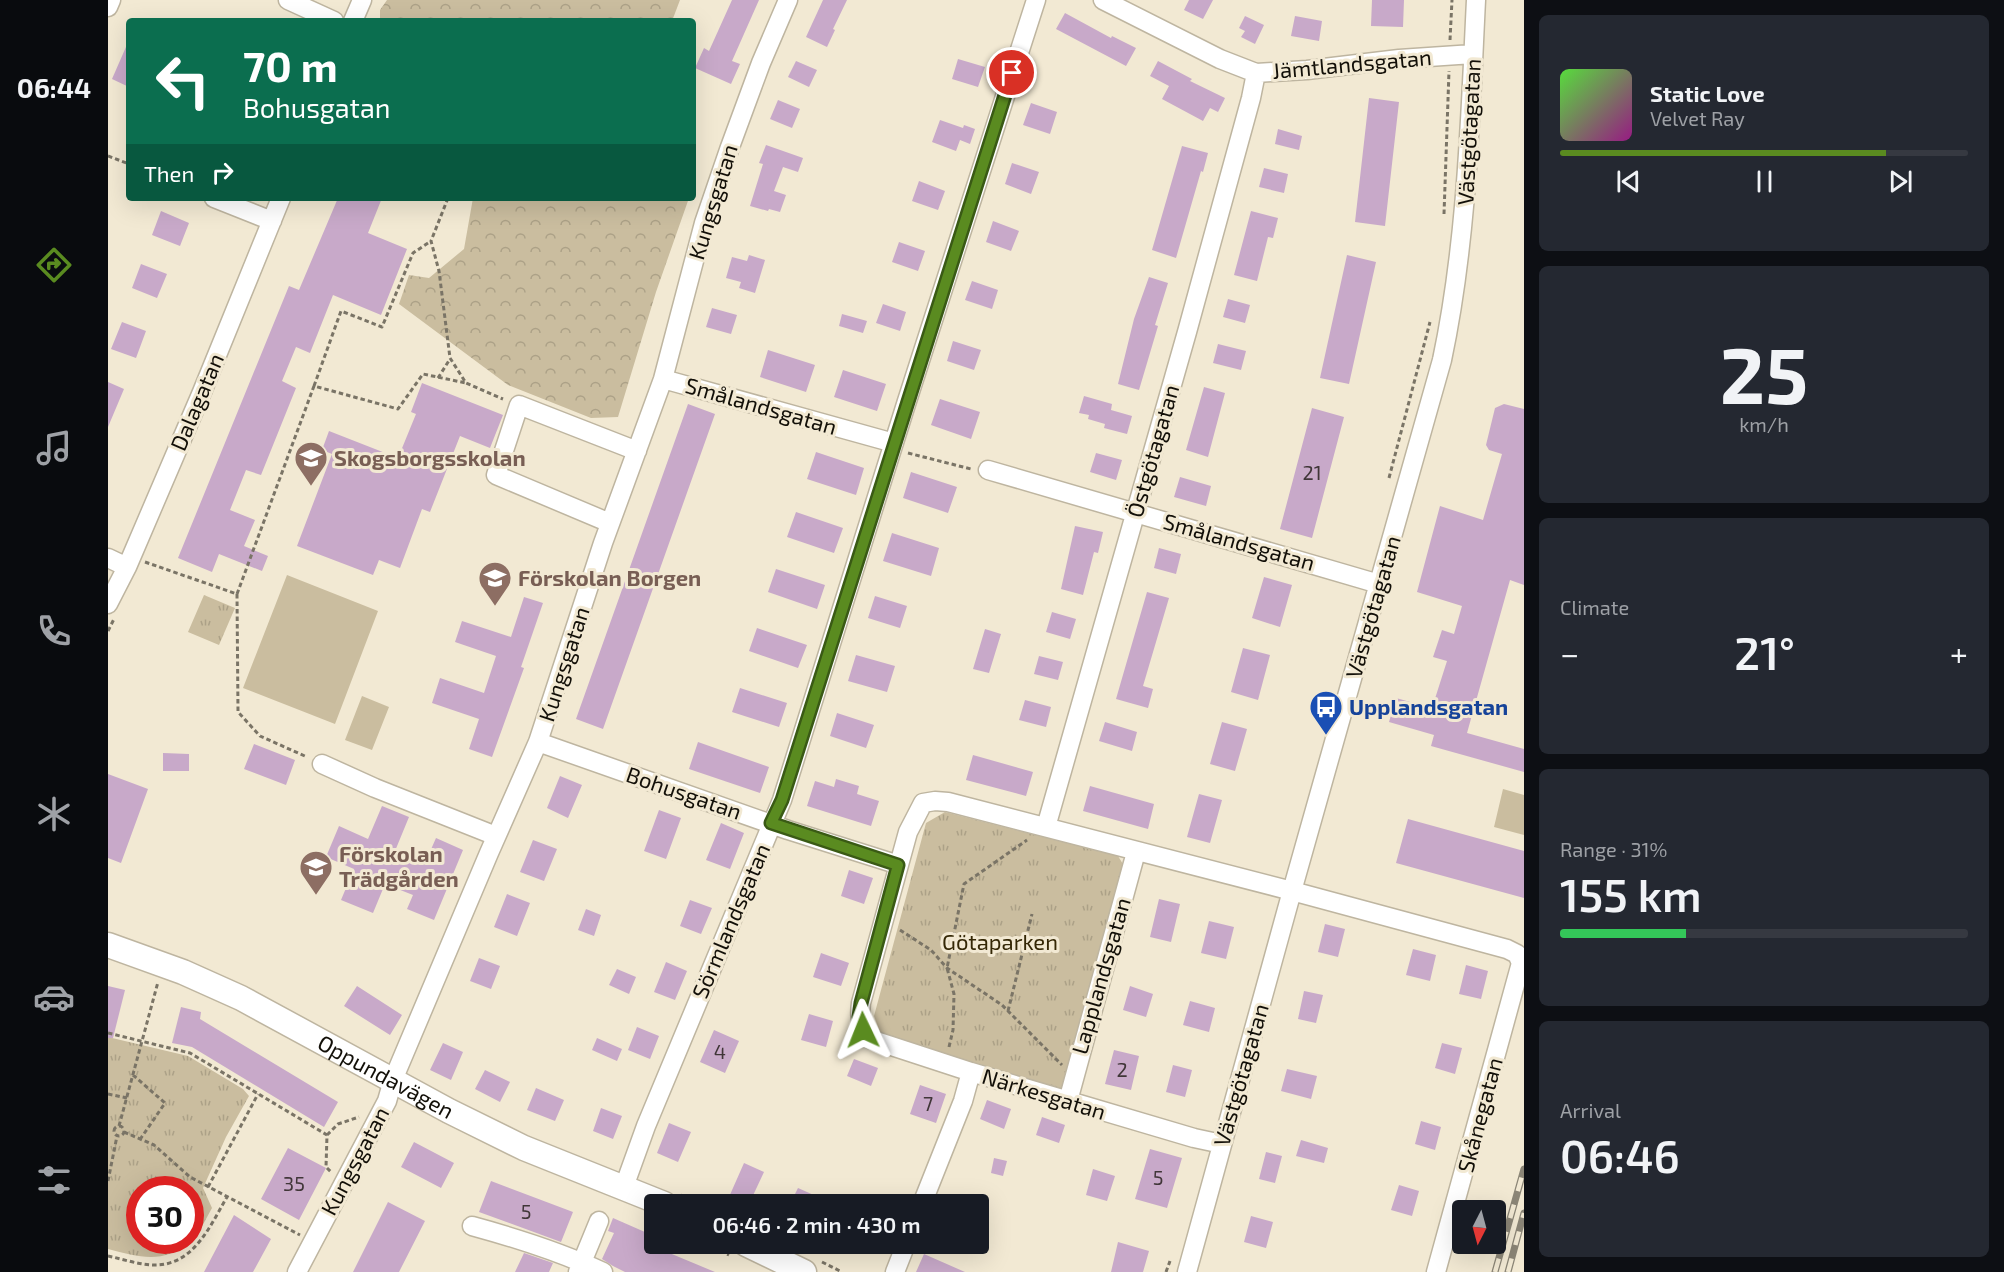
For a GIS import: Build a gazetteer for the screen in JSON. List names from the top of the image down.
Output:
{
  "streets": {
    "main road": ["Oppundavägen"],
    "street": [
      "Jämtlandsgatan",
      "Västgötagatan",
      "Kungsgatan",
      "Dalagatan",
      "Smålandsgatan",
      "Östgötagatan",
      "Bohusgatan",
      "Sörmlandsgatan",
      "Lapplandsgatan",
      "Närkesgatan",
      "Skånegatan"
    ]
  },
  "crossings": [
    ["Jämtlandsgatan", "Västgötagatan"],
    ["Jämtlandsgatan", "Östgötagatan"],
    ["Västgötagatan", "Smålandsgatan"],
    ["Västgötagatan", "Närkesgatan"],
    ["Västgötagatan", "Skånegatan"],
    ["Kungsgatan", "Smålandsgatan"],
    ["Kungsgatan", "Bohusgatan"],
    ["Kungsgatan", "Oppundavägen"],
    ["Smålandsgatan", "Östgötagatan"],
    ["Smålandsgatan", "Sörmlandsgatan"],
    ["Bohusgatan", "Sörmlandsgatan"],
    ["Sörmlandsgatan", "Oppundavägen"],
    ["Lapplandsgatan", "Närkesgatan"]
  ],
  "parks": ["Götaparken"],
  "places": {
    "school or university": ["Skogsborgsskolan", "Förskolan Borgen", "Förskolan Trädgården"],
    "bus stop": ["Upplandsgatan"]
  },
  "house_numbers": [
    "21",
    "4",
    "2",
    "7",
    "5",
    "35",
    "5"
  ],
  "north": "bottom",
  "page": {
    "tabs": "06:44",
    "turn": ["70 m", "Bohusgatan"],
    "song": ["Static Love", "Velvet Ray"],
    "then": "Then",
    "tile": [
      ["25", "km/h"],
      "Climate",
      ["Range · 31%", "155 km"],
      ["Arrival", "06:46"]
    ],
    "heat": ["−", "21°", "+"],
    "limit": "30",
    "trip": "06:46 · 2 min · 430 m"
  }
}
